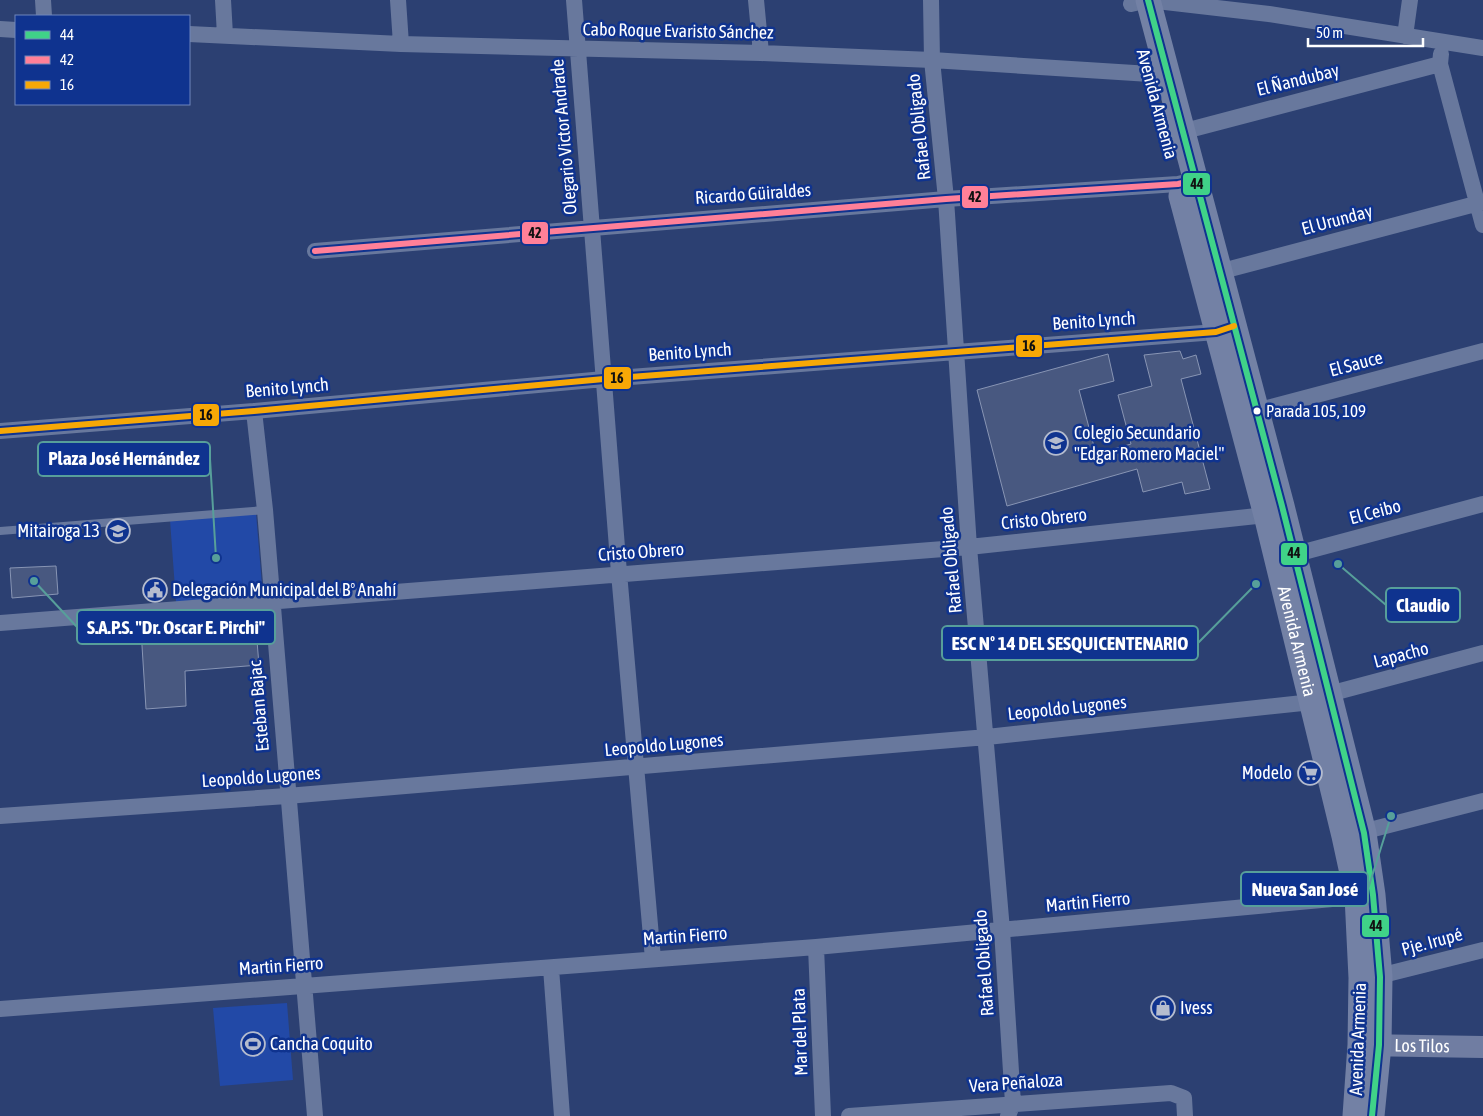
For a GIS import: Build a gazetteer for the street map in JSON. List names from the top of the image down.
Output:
{
  "streets": {
    "main road": ["Avenida Armenia"],
    "street": [
      "Cabo Roque Evaristo Sánchez",
      "El Ñandubay",
      "Rafael Obligado",
      "Olegario Victor Andrade",
      "Ricardo Güiraldes",
      "El Urunday",
      "Benito Lynch",
      "El Sauce",
      "El Ceibo",
      "Cristo Obrero",
      "Lapacho",
      "Esteban Bajac",
      "Leopoldo Lugones",
      "Martin Fierro",
      "Pje. Irupé",
      "Mar del Plata",
      "Los Tilos",
      "Vera Peñaloza"
    ]
  },
  "crossings": [
    ["Cabo Roque Evaristo Sánchez", "Avenida Armenia"],
    ["Cabo Roque Evaristo Sánchez", "Rafael Obligado"],
    ["Cabo Roque Evaristo Sánchez", "Olegario Victor Andrade"],
    ["El Ñandubay", "Avenida Armenia"],
    ["Avenida Armenia", "Ricardo Güiraldes"],
    ["Avenida Armenia", "El Urunday"],
    ["Avenida Armenia", "Benito Lynch"],
    ["Avenida Armenia", "El Sauce"],
    ["Avenida Armenia", "El Ceibo"],
    ["Avenida Armenia", "Cristo Obrero"],
    ["Avenida Armenia", "Lapacho"],
    ["Avenida Armenia", "Leopoldo Lugones"],
    ["Avenida Armenia", "Martin Fierro"],
    ["Avenida Armenia", "Pje. Irupé"],
    ["Avenida Armenia", "Los Tilos"],
    ["Rafael Obligado", "Ricardo Güiraldes"],
    ["Rafael Obligado", "Benito Lynch"],
    ["Rafael Obligado", "Cristo Obrero"],
    ["Rafael Obligado", "Leopoldo Lugones"],
    ["Rafael Obligado", "Martin Fierro"],
    ["Rafael Obligado", "Vera Peñaloza"],
    ["Olegario Victor Andrade", "Ricardo Güiraldes"],
    ["Olegario Victor Andrade", "Benito Lynch"],
    ["Olegario Victor Andrade", "Cristo Obrero"],
    ["Olegario Victor Andrade", "Leopoldo Lugones"],
    ["Olegario Victor Andrade", "Martin Fierro"],
    ["Benito Lynch", "Esteban Bajac"],
    ["Cristo Obrero", "Esteban Bajac"],
    ["Lapacho", "Leopoldo Lugones"],
    ["Esteban Bajac", "Leopoldo Lugones"],
    ["Esteban Bajac", "Martin Fierro"],
    ["Martin Fierro", "Mar del Plata"]
  ],
  "places": {
    "other": [
      "Parada 105, 109",
      "Plaza José Hernández",
      "Claudio",
      "S.A.P.S. \"Dr. Oscar E. Pirchi\"",
      "ESC Nº 14 DEL SESQUICENTENARIO",
      "Nueva San José"
    ],
    "school or university": ["Colegio Secundario \"Edgar Romero Maciel\"", "Mitairoga 13"],
    "public building": ["Delegación Municipal del Bº Anahí"],
    "supermarket": ["Modelo"],
    "shop": ["Ivess"],
    "sports": ["Cancha Coquito"]
  },
  "lines": ["transit line 44", "transit line 42", "transit line 16"],
  "legend": ["44", "42", "16"],
  "scale_bar": "50 m"
}
